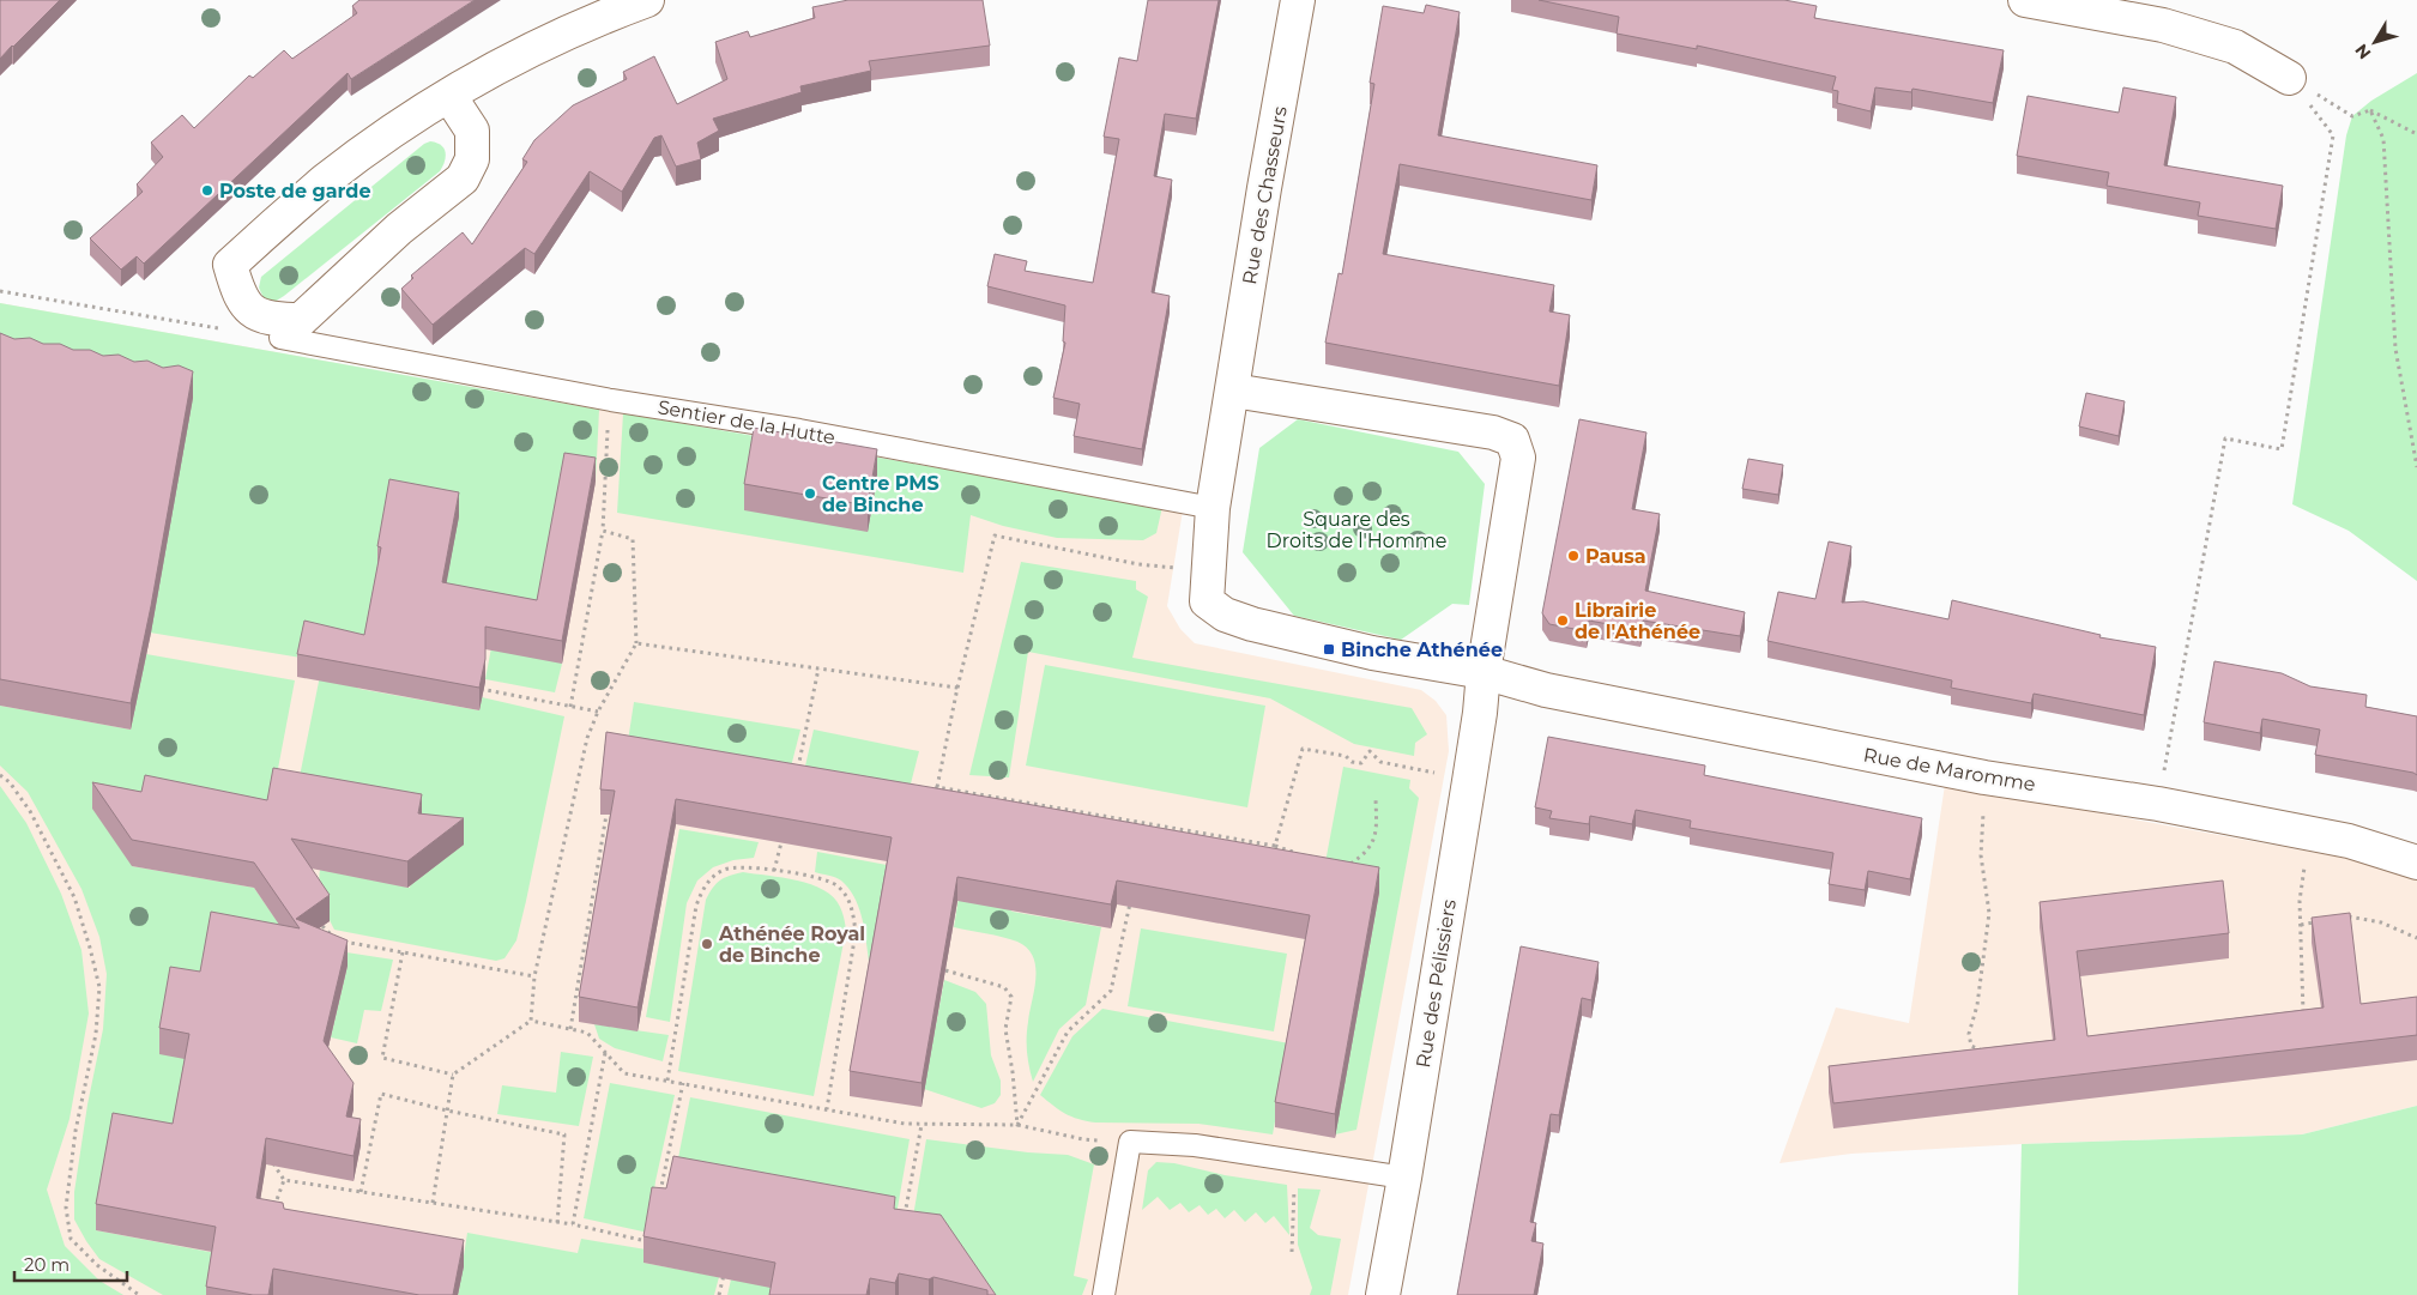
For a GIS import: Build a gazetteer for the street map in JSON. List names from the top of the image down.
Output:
{
  "streets": {
    "street": ["Rue des Chasseurs", "Rue de Maromme", "Rue des Pélissiers"],
    "lane": ["Sentier de la Hutte"]
  },
  "crossings": [
    ["Rue des Chasseurs", "Sentier de la Hutte"],
    ["Rue des Chasseurs", "Rue de Maromme"],
    ["Rue des Chasseurs", "Rue des Pélissiers"],
    ["Rue de Maromme", "Rue des Pélissiers"]
  ],
  "parks": ["Square des Droits de l'Homme"],
  "places": {
    "other": [
      "Poste de garde",
      "Centre PMS de Binche",
      "Pausa",
      "Librairie de l'Athénée",
      "Athénée Royal de Binche"
    ],
    "transit": ["Binche Athénée"]
  },
  "scale_bar": "20 m",
  "north": "bottom left"
}
